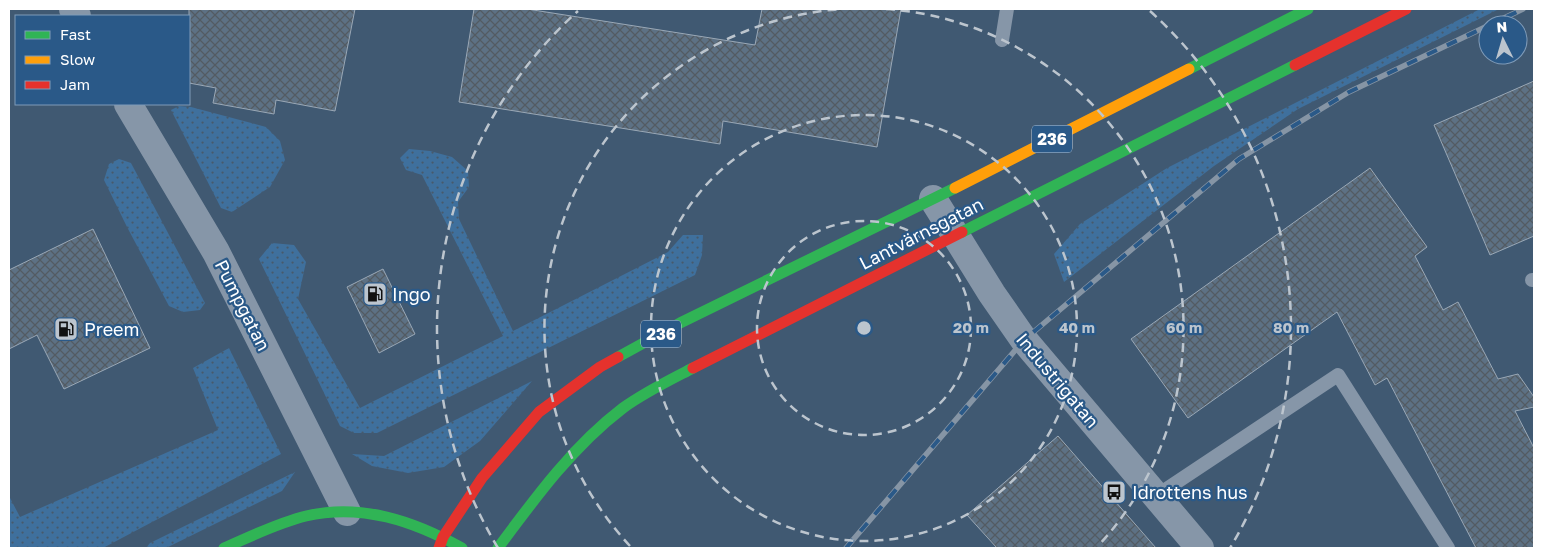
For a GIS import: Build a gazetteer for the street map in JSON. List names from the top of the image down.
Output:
{
  "streets": {
    "main road": ["236", "Lantvärnsgatan"],
    "street": ["Pumpgatan", "Industrigatan"]
  },
  "crossings": [
    ["Lantvärnsgatan", "Industrigatan"]
  ],
  "places": {
    "fuel station": ["Ingo", "Preem"],
    "bus stop": ["Idrottens hus"]
  },
  "legend": ["Fast", "Slow", "Jam"],
  "north": "top",
  "rings": [
    "20 m",
    "40 m",
    "60 m",
    "80 m"
  ]
}
